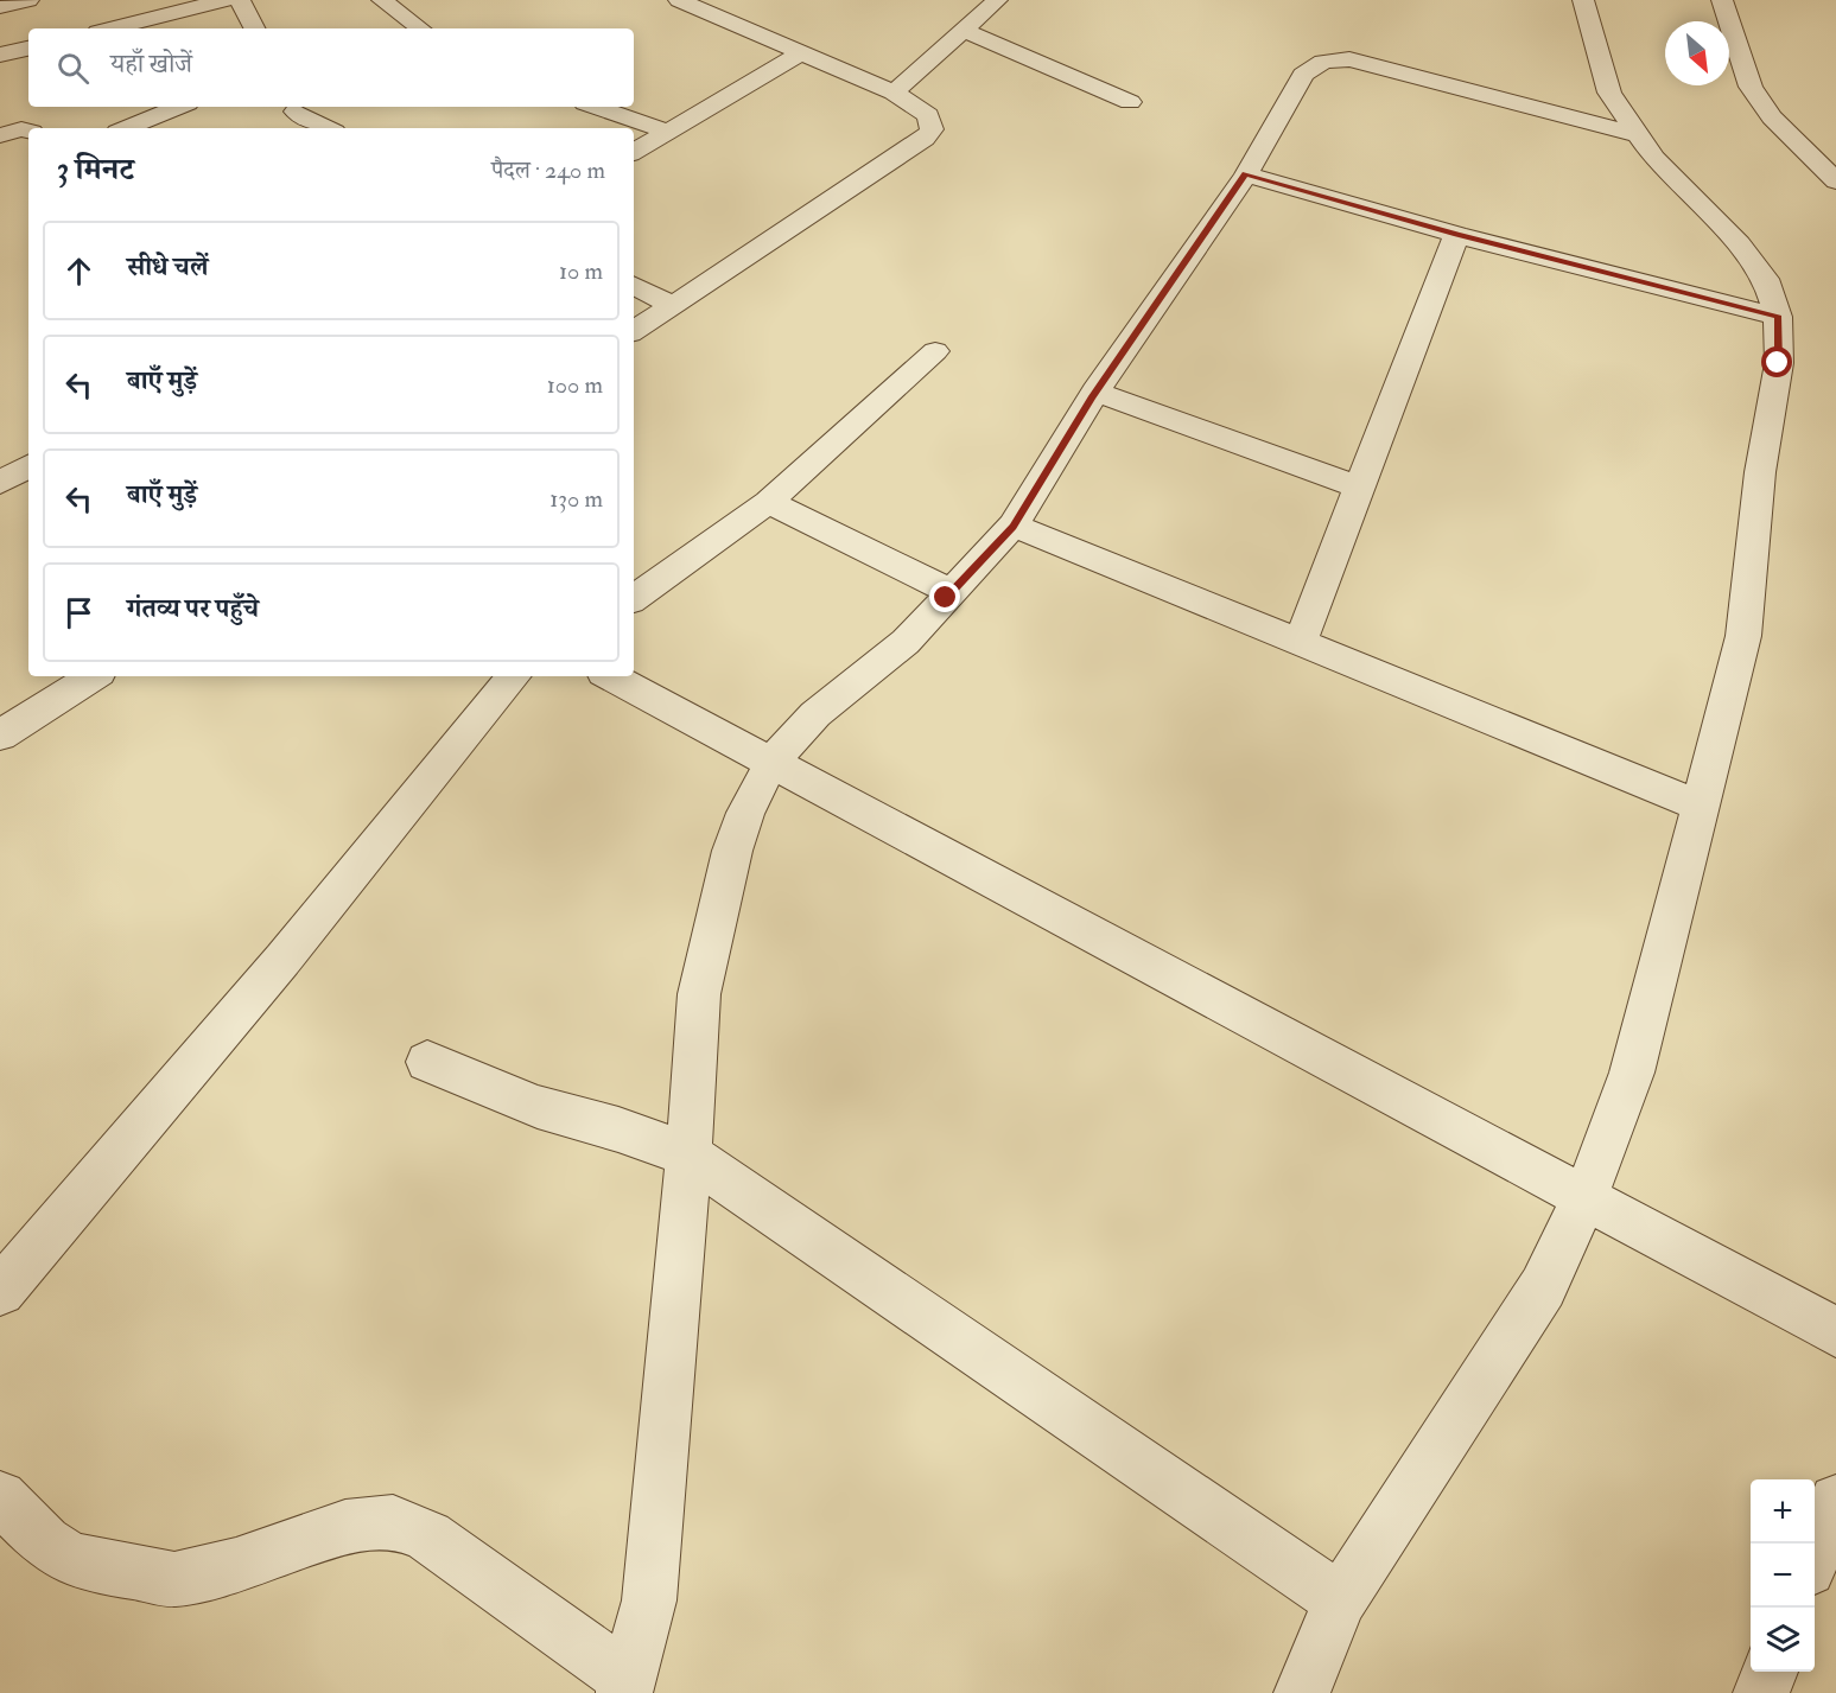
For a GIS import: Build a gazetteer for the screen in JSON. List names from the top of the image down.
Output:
{
  "north": "bottom right",
  "page": {
    "search": "यहाँ खोजें",
    "heading": ["3 मिनट", "पैदल · 240 m"],
    "list": [
      ["सीधे चलें", "10 m"],
      ["बाएँ मुड़ें", "100 m"],
      ["बाएँ मुड़ें", "130 m"],
      "गंतव्य पर पहुँचे"
    ],
    "map_buttons": ["+", "−"]
  }
}
